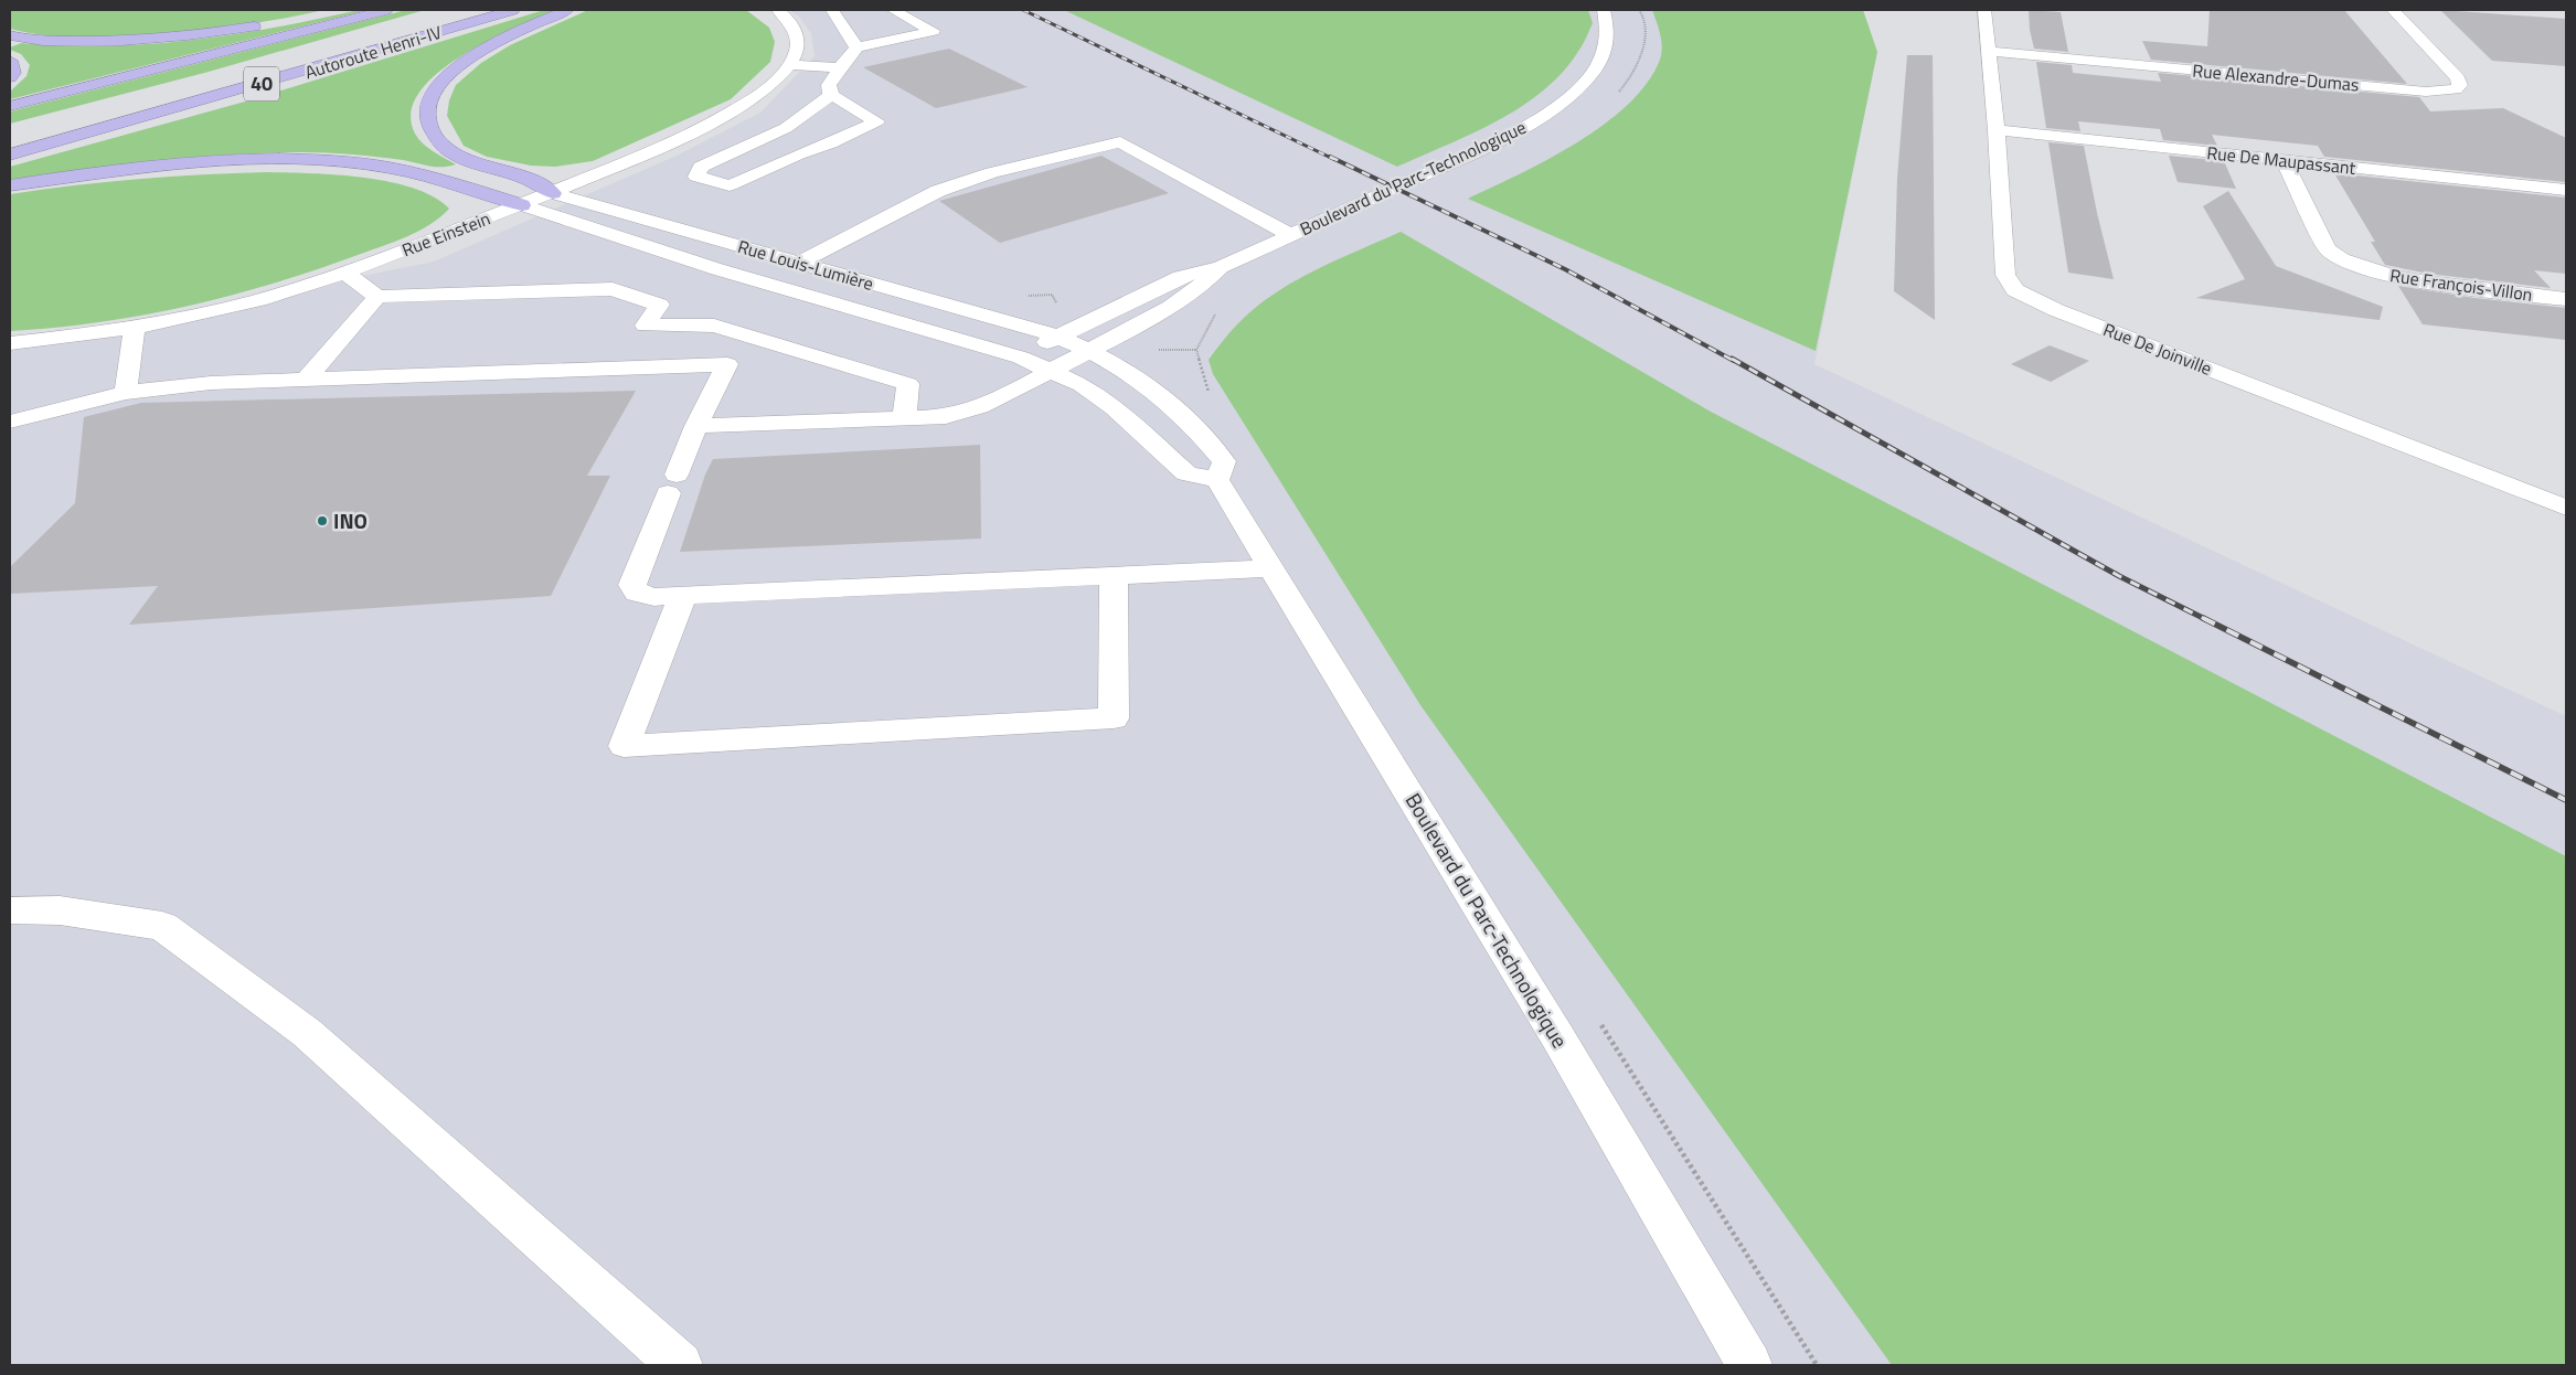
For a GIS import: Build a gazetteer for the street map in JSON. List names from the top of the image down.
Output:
{
  "streets": {
    "highway": ["Autoroute Henri-IV", "40"],
    "street": [
      "Rue Alexandre-Dumas",
      "Rue De Maupassant",
      "Boulevard du Parc-Technologique",
      "Rue Einstein",
      "Rue Louis-Lumière",
      "Rue François-Villon",
      "Rue De Joinville"
    ]
  },
  "crossings": [
    ["Rue Alexandre-Dumas", "Rue De Joinville"],
    ["Rue De Maupassant", "Rue François-Villon"],
    ["Rue De Maupassant", "Rue De Joinville"],
    ["Boulevard du Parc-Technologique", "Rue Louis-Lumière"],
    ["Rue Einstein", "Rue Louis-Lumière"]
  ],
  "places": ["INO"]
}
